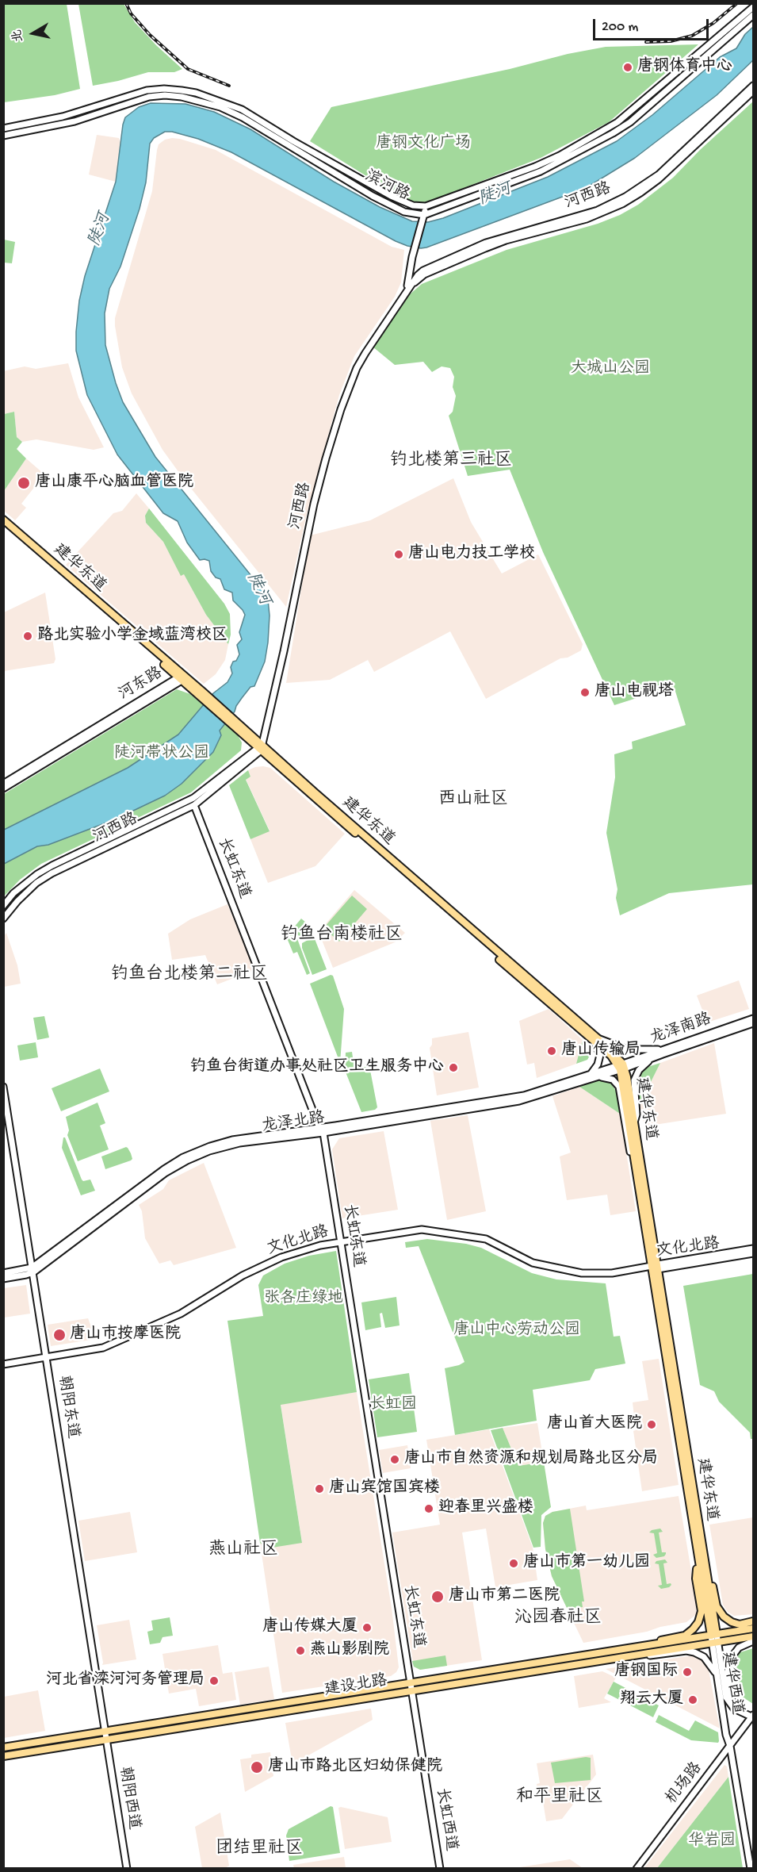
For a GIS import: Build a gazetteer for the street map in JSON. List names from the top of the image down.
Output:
{
  "streets": {
    "main road": [
      "滨河路",
      "河西路",
      "建华东道",
      "河东路",
      "长虹东道",
      "龙泽南路",
      "龙泽北路",
      "文化北路",
      "朝阳东道",
      "建华西道",
      "建设北路",
      "机场路",
      "朝阳西道",
      "长虹西道"
    ]
  },
  "crossings": [
    ["河西路", "建华东道"],
    ["河西路", "长虹东道"],
    ["建华东道", "河东路"],
    ["建华东道", "龙泽南路"],
    ["建华东道", "龙泽北路"],
    ["建华东道", "文化北路"],
    ["建华东道", "建华西道"],
    ["建华东道", "建设北路"],
    ["长虹东道", "龙泽北路"],
    ["长虹东道", "文化北路"],
    ["长虹东道", "建设北路"],
    ["长虹东道", "长虹西道"],
    ["龙泽南路", "龙泽北路"],
    ["龙泽北路", "朝阳东道"],
    ["文化北路", "朝阳东道"],
    ["朝阳东道", "建设北路"],
    ["朝阳东道", "朝阳西道"],
    ["建华西道", "建设北路"],
    ["建华西道", "机场路"],
    ["建设北路", "朝阳西道"],
    ["建设北路", "长虹西道"]
  ],
  "districts": [
    "钓北楼第三社区",
    "西山社区",
    "钓鱼台南楼社区",
    "钓鱼台北楼第二社区",
    "燕山社区",
    "沁园春社区",
    "和平里社区",
    "团结里社区"
  ],
  "water": ["陡河"],
  "parks": [
    "唐钢文化广场",
    "大城山公园",
    "陡河带状公园",
    "张各庄绿地",
    "唐山中心劳动公园",
    "长虹园",
    "华岩园"
  ],
  "places": [
    "唐钢体育中心",
    "唐山康平心脑血管医院",
    "唐山电力技工学校",
    "路北实验小学金域蓝湾校区",
    "唐山电视塔",
    "唐山传输局",
    "钓鱼台街道办事处社区卫生服务中心",
    "唐山市按摩医院",
    "唐山首大医院",
    "唐山市自然资源和规划局路北区分局",
    "唐山宾馆国宾楼",
    "迎春里兴盛楼",
    "唐山市第一幼儿园",
    "唐山市第二医院",
    "唐山传媒大厦",
    "燕山影剧院",
    "唐钢国际",
    "河北省滦河河务管理局",
    "翔云大厦",
    "唐山市路北区妇幼保健院"
  ],
  "scale_bar": "200 m",
  "north": "left"
}
